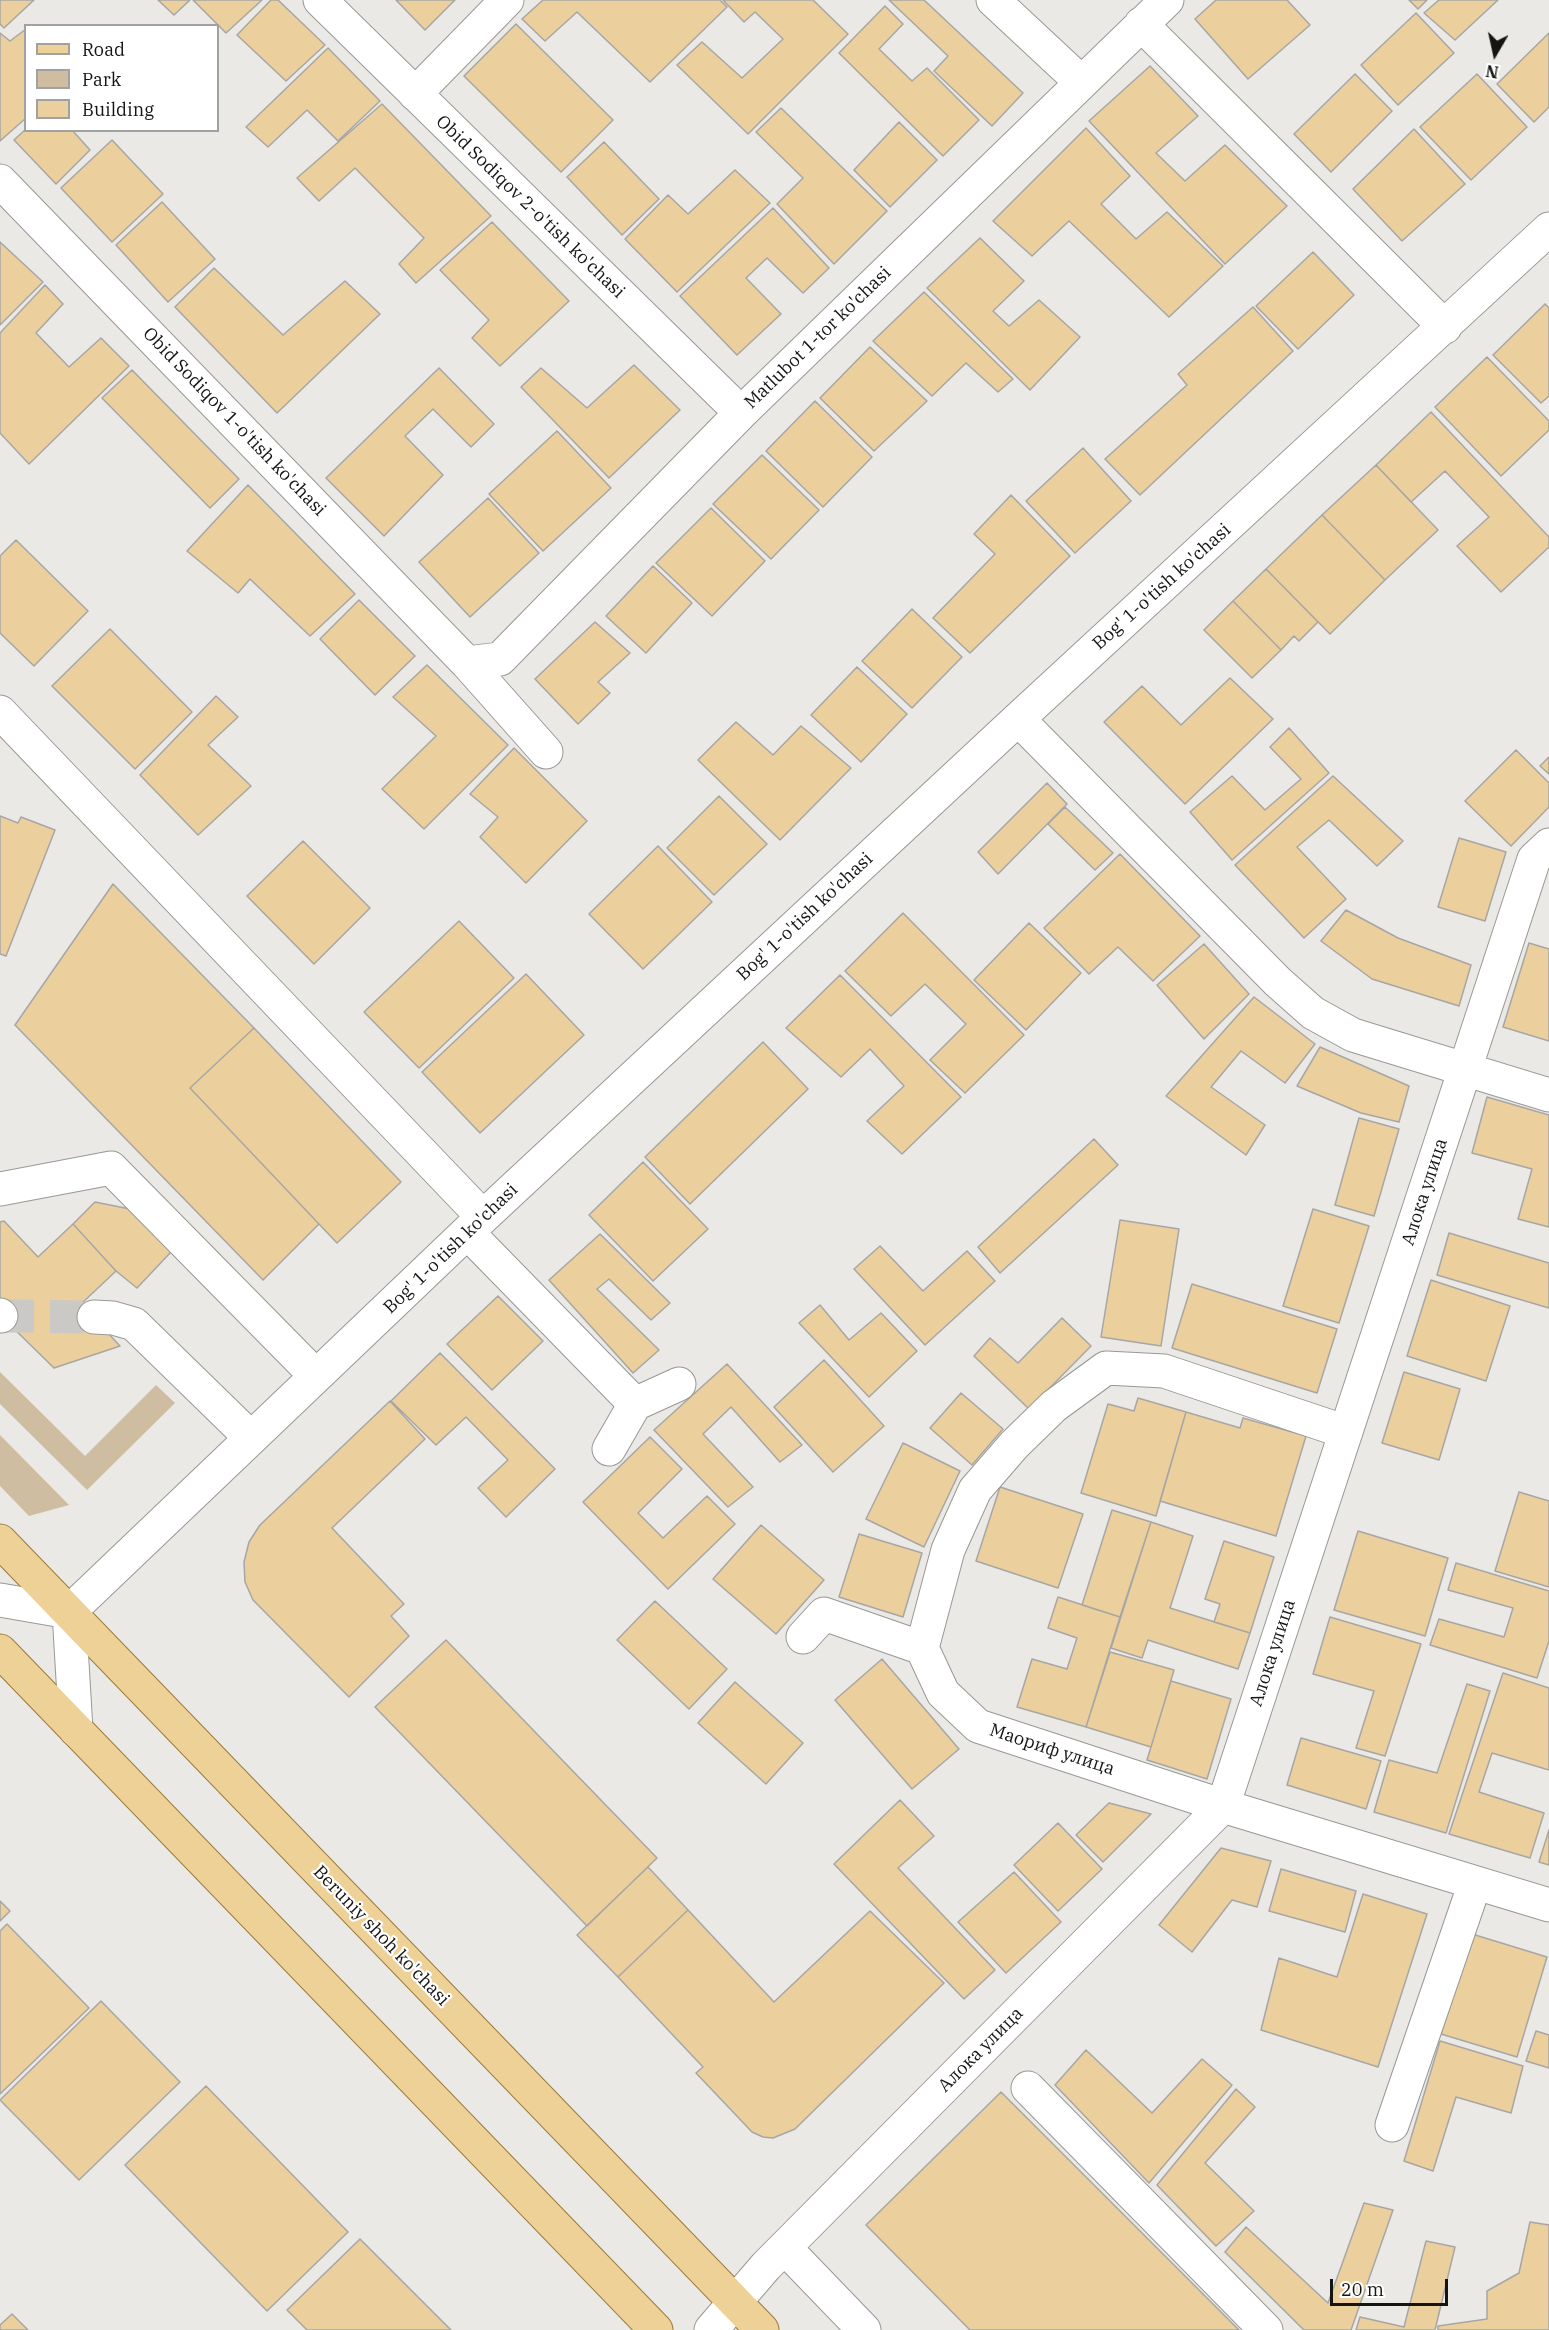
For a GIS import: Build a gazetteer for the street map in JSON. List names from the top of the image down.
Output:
{
  "streets": {
    "main road": ["Beruniy shoh ko'chasi"],
    "street": [
      "Obid Sodiqov 2-o'tish ko'chasi",
      "Matlubot 1-tor ko'chasi",
      "Obid Sodiqov 1-o'tish ko'chasi",
      "Bog' 1-o'tish ko'chasi",
      "Алока улица",
      "Маориф улица"
    ]
  },
  "crossings": [
    ["Obid Sodiqov 2-o'tish ko'chasi", "Matlubot 1-tor ko'chasi"],
    ["Matlubot 1-tor ko'chasi", "Obid Sodiqov 1-o'tish ko'chasi"],
    ["Bog' 1-o'tish ko'chasi", "Beruniy shoh ko'chasi"],
    ["Алока улица", "Маориф улица"],
    ["Алока улица", "Beruniy shoh ko'chasi"]
  ],
  "legend": ["Road", "Park", "Building"],
  "scale_bar": "20 m",
  "north": "bottom"
}
